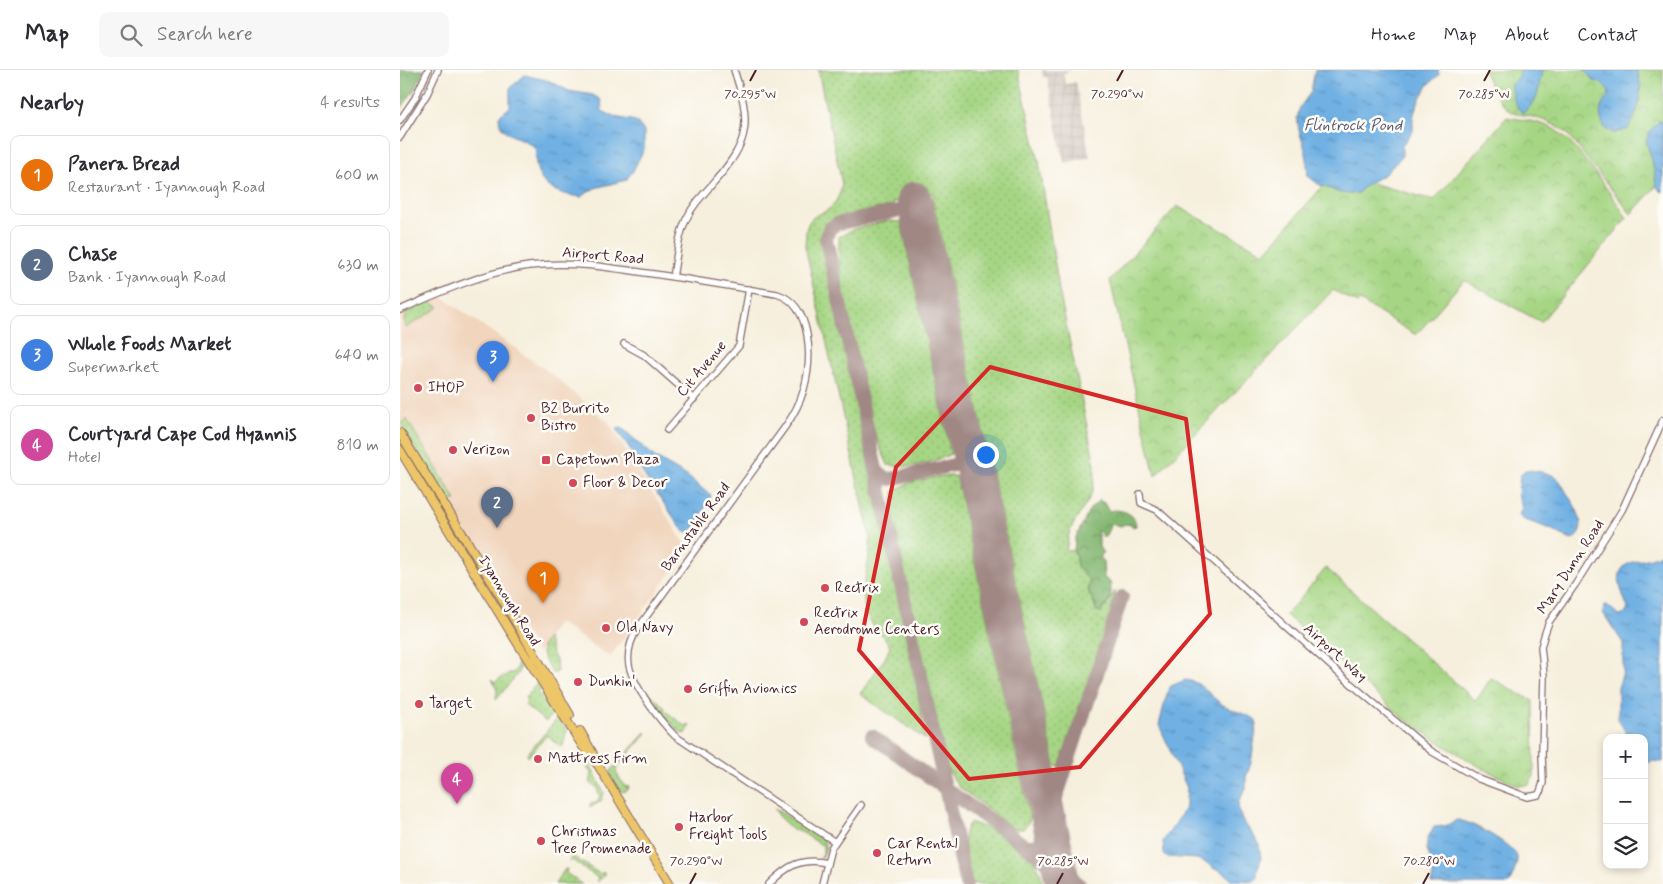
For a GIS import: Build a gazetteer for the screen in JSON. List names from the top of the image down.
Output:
{
  "streets": {
    "main road": ["Iyannough Road"],
    "street": [
      "Airport Road",
      "Cit Avenue",
      "Barnstable Road",
      "Mary Dunn Road",
      "Airport Way"
    ]
  },
  "crossings": [
    ["Airport Road", "Cit Avenue"],
    ["Airport Road", "Barnstable Road"],
    ["Mary Dunn Road", "Airport Way"]
  ],
  "water": ["Flintrock Pond"],
  "places": {
    "other": [
      "IHOP",
      "B2 Burrito Bistro",
      "Verizon",
      "Floor & Decor",
      "Rectrix",
      "Rectrix Aerodrome Centers",
      "Old Navy",
      "Dunkin'",
      "Griffin Avionics",
      "Target",
      "Mattress Firm",
      "Harbor Freight Tools",
      "Christmas Tree Promenade",
      "Car Rental Return"
    ],
    "transit": ["Capetown Plaza"]
  },
  "page": {
    "header": "Map",
    "search": "Search here",
    "nav": [
      "Home",
      "Map",
      "About",
      "Contact"
    ],
    "heading": ["Nearby", "4 results"],
    "list": [
      {
        "mark": "1",
        "name": "Panera Bread",
        "note": "Restaurant · Iyannough Road",
        "value": "600 m"
      },
      {
        "mark": "2",
        "name": "Chase",
        "note": "Bank · Iyannough Road",
        "value": "630 m"
      },
      {
        "mark": "3",
        "name": "Whole Foods Market",
        "note": "Supermarket",
        "value": "640 m"
      },
      {
        "mark": "4",
        "name": "Courtyard Cape Cod Hyannis",
        "note": "Hotel",
        "value": "810 m"
      }
    ],
    "pins": [
      "3",
      "2",
      "1",
      "4"
    ],
    "map_buttons": ["+", "−"]
  },
  "coordinates": [
    "70.295°W",
    "70.290°W",
    "70.285°W",
    "70.280°W"
  ]
}
